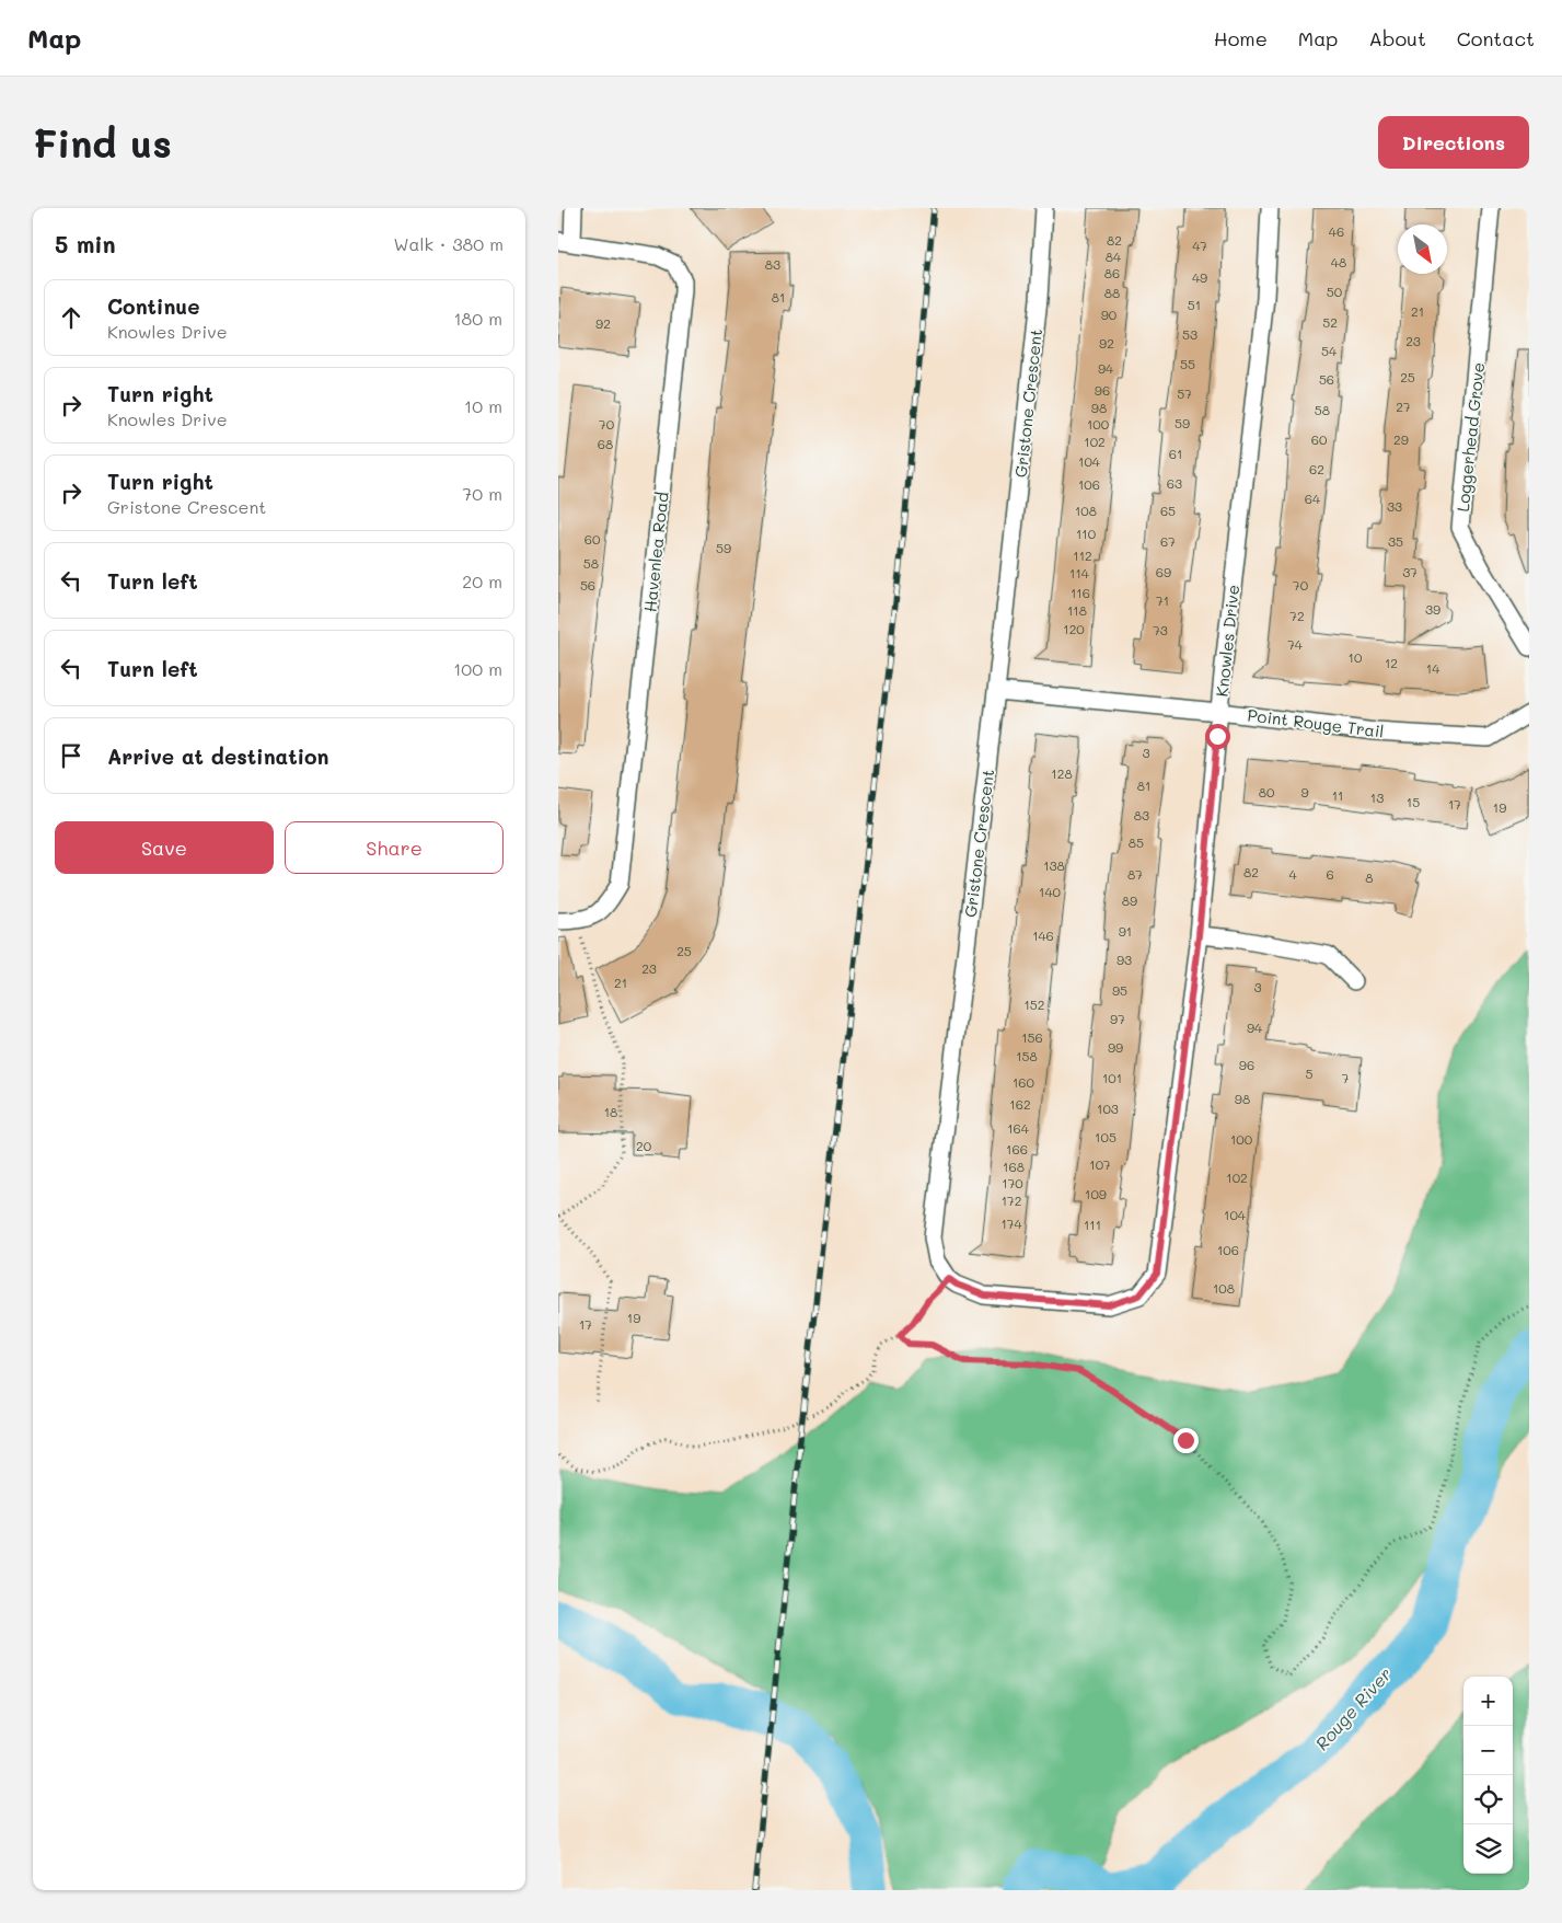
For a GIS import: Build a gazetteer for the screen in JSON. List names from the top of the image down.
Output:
{
  "streets": {
    "street": [
      "Gristone Crescent",
      "Loggerhead Grove",
      "Havenlea Road",
      "Knowles Drive",
      "Point Rouge Trail"
    ]
  },
  "crossings": [
    ["Gristone Crescent", "Knowles Drive"],
    ["Gristone Crescent", "Point Rouge Trail"],
    ["Knowles Drive", "Point Rouge Trail"]
  ],
  "water": ["Rouge River"],
  "house_numbers": [
    "46",
    "82",
    "47",
    "84",
    "48",
    "83",
    "86",
    "49",
    "50",
    "88",
    "81",
    "51",
    "21",
    "90",
    "52",
    "92",
    "53",
    "23",
    "92",
    "54",
    "55",
    "94",
    "25",
    "56",
    "96",
    "57",
    "27",
    "98",
    "58",
    "59",
    "70",
    "100",
    "60",
    "29",
    "102",
    "68",
    "61",
    "104",
    "62",
    "63",
    "106",
    "64",
    "33",
    "108",
    "65",
    "110",
    "60",
    "67",
    "35",
    "59",
    "112",
    "58",
    "69",
    "37",
    "114",
    "56",
    "70",
    "116",
    "71",
    "39",
    "118",
    "72",
    "120",
    "73",
    "74",
    "10",
    "12",
    "14",
    "3",
    "128",
    "81",
    "80",
    "9",
    "11",
    "13",
    "15",
    "17",
    "19",
    "83",
    "85",
    "138",
    "82",
    "87",
    "4",
    "6",
    "8",
    "140",
    "89",
    "91",
    "146",
    "25",
    "93",
    "23",
    "21",
    "3",
    "95",
    "152",
    "97",
    "94",
    "156",
    "99",
    "158",
    "96",
    "5",
    "101",
    "7",
    "160",
    "98",
    "162",
    "103",
    "18",
    "164",
    "105",
    "100",
    "20",
    "166",
    "107",
    "168",
    "102",
    "170",
    "109",
    "172",
    "104",
    "174",
    "111",
    "106",
    "108",
    "19",
    "17"
  ],
  "north": "bottom right",
  "page": {
    "header": "Map",
    "nav": [
      "Home",
      "Map",
      "About",
      "Contact"
    ],
    "buttons": [
      "Directions",
      ["Save", "Share"]
    ],
    "title": "Find us",
    "heading": ["5 min", "Walk · 380 m"],
    "list": [
      ["Continue", "Knowles Drive", "180 m"],
      ["Turn right", "Knowles Drive", "10 m"],
      ["Turn right", "Gristone Crescent", "70 m"],
      ["Turn left", "20 m"],
      ["Turn left", "100 m"],
      "Arrive at destination"
    ],
    "map_buttons": ["+", "−"]
  }
}
